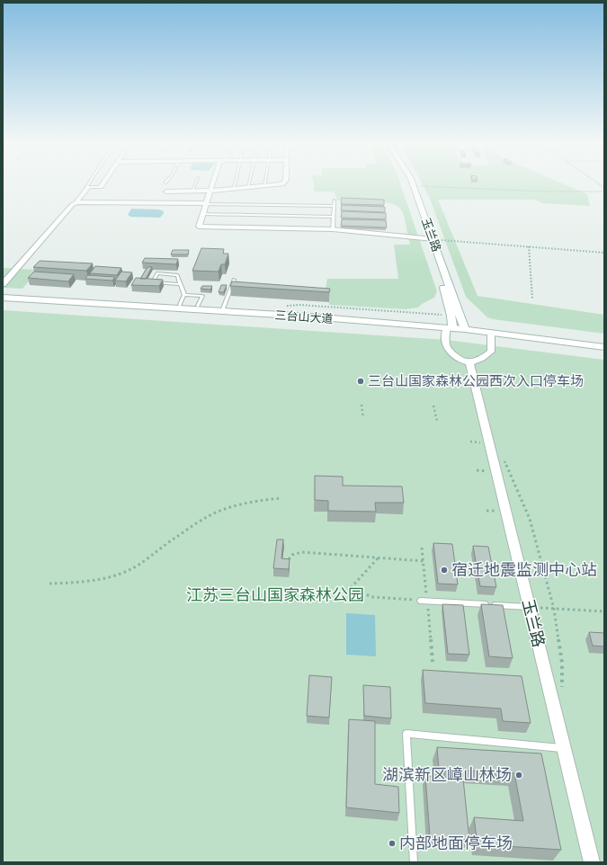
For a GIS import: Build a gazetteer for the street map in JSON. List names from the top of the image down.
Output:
{
  "streets": {
    "street": ["玉兰路", "三台山大道"]
  },
  "crossings": [
    ["玉兰路", "三台山大道"]
  ],
  "parks": ["江苏三台山国家森林公园"],
  "places": [
    "三台山国家森林公园西次入口停车场",
    "宿迁地震监测中心站",
    "湖滨新区嶂山林场",
    "内部地面停车场"
  ]
}
